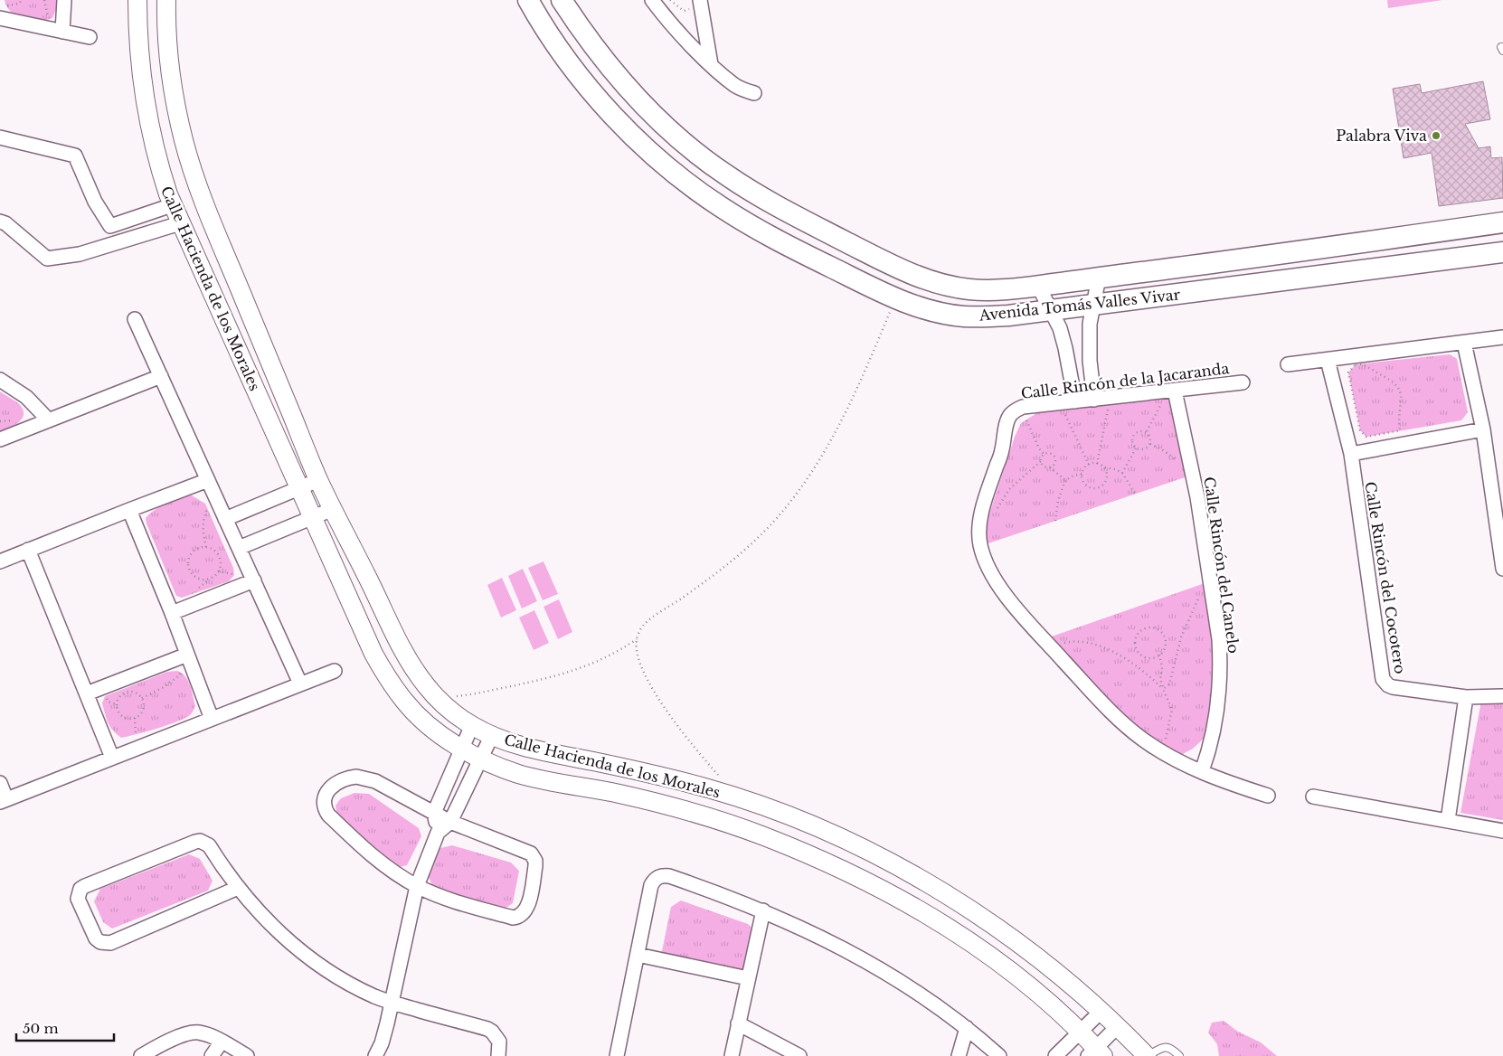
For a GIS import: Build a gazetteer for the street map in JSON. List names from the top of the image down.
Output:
{
  "streets": {
    "main road": ["Avenida Tomás Valles Vivar"],
    "street": [
      "Calle Hacienda de los Morales",
      "Calle Rincón de la Jacaranda",
      "Calle Rincón del Canelo",
      "Calle Rincón del Cocotero"
    ]
  },
  "crossings": [
    ["Calle Rincón de la Jacaranda", "Calle Rincón del Canelo"]
  ],
  "places": ["Palabra Viva"],
  "scale_bar": "50 m"
}
